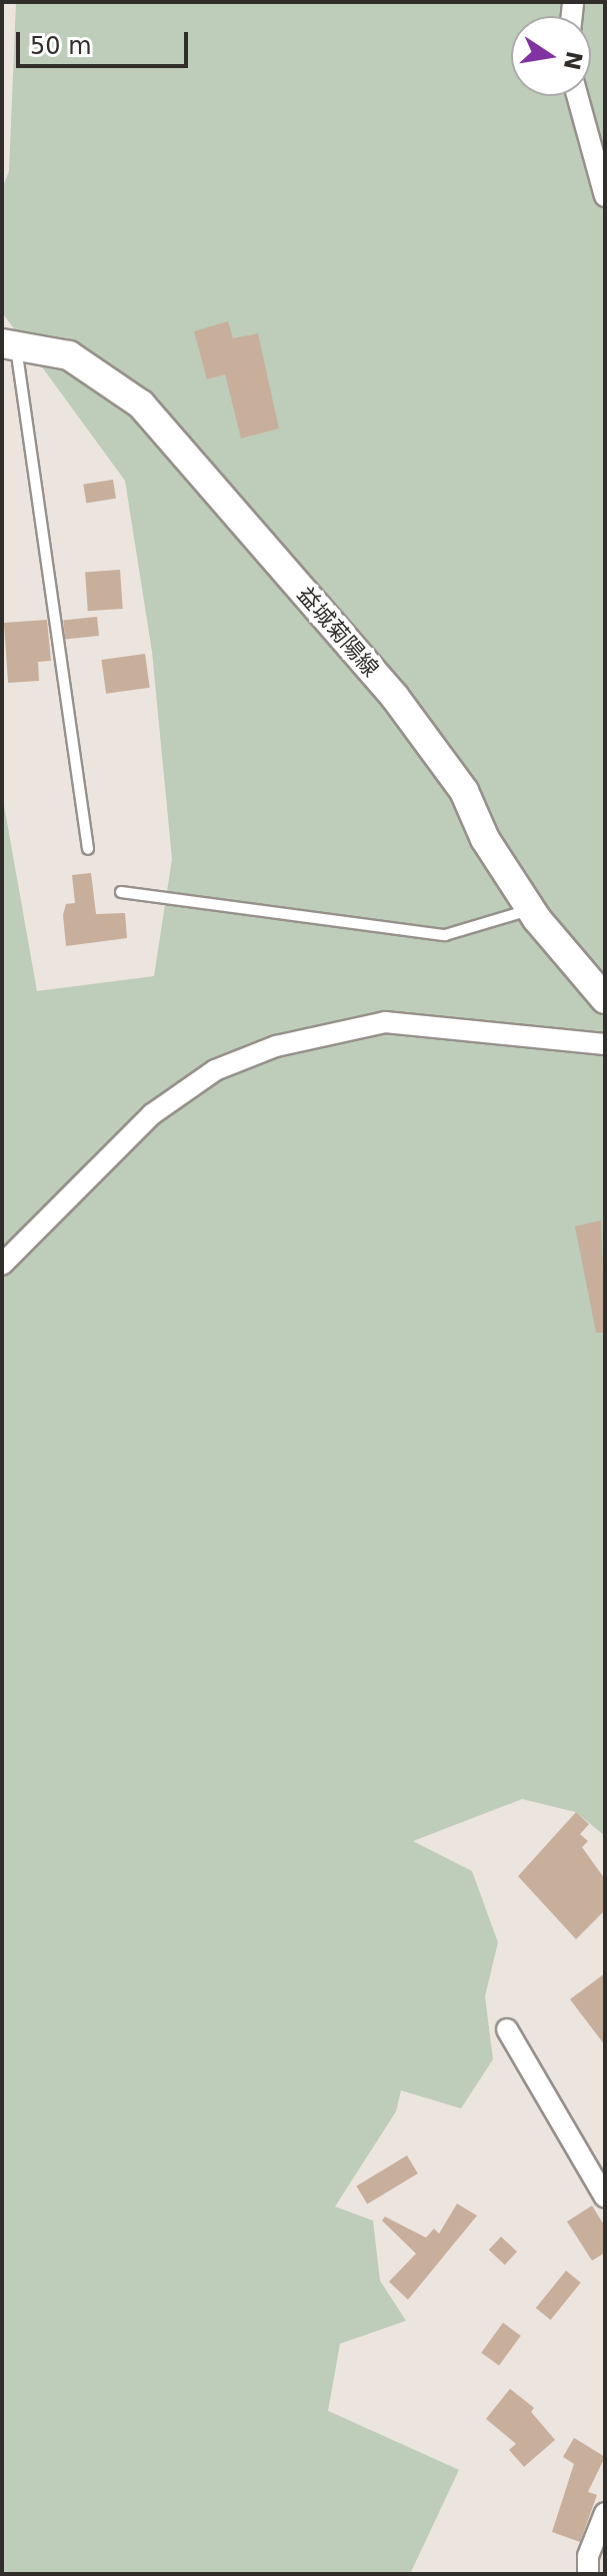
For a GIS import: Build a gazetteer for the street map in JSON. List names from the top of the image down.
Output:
{
  "streets": {
    "main road": ["益城菊陽線"]
  },
  "scale_bar": "50 m",
  "north": "right"
}
